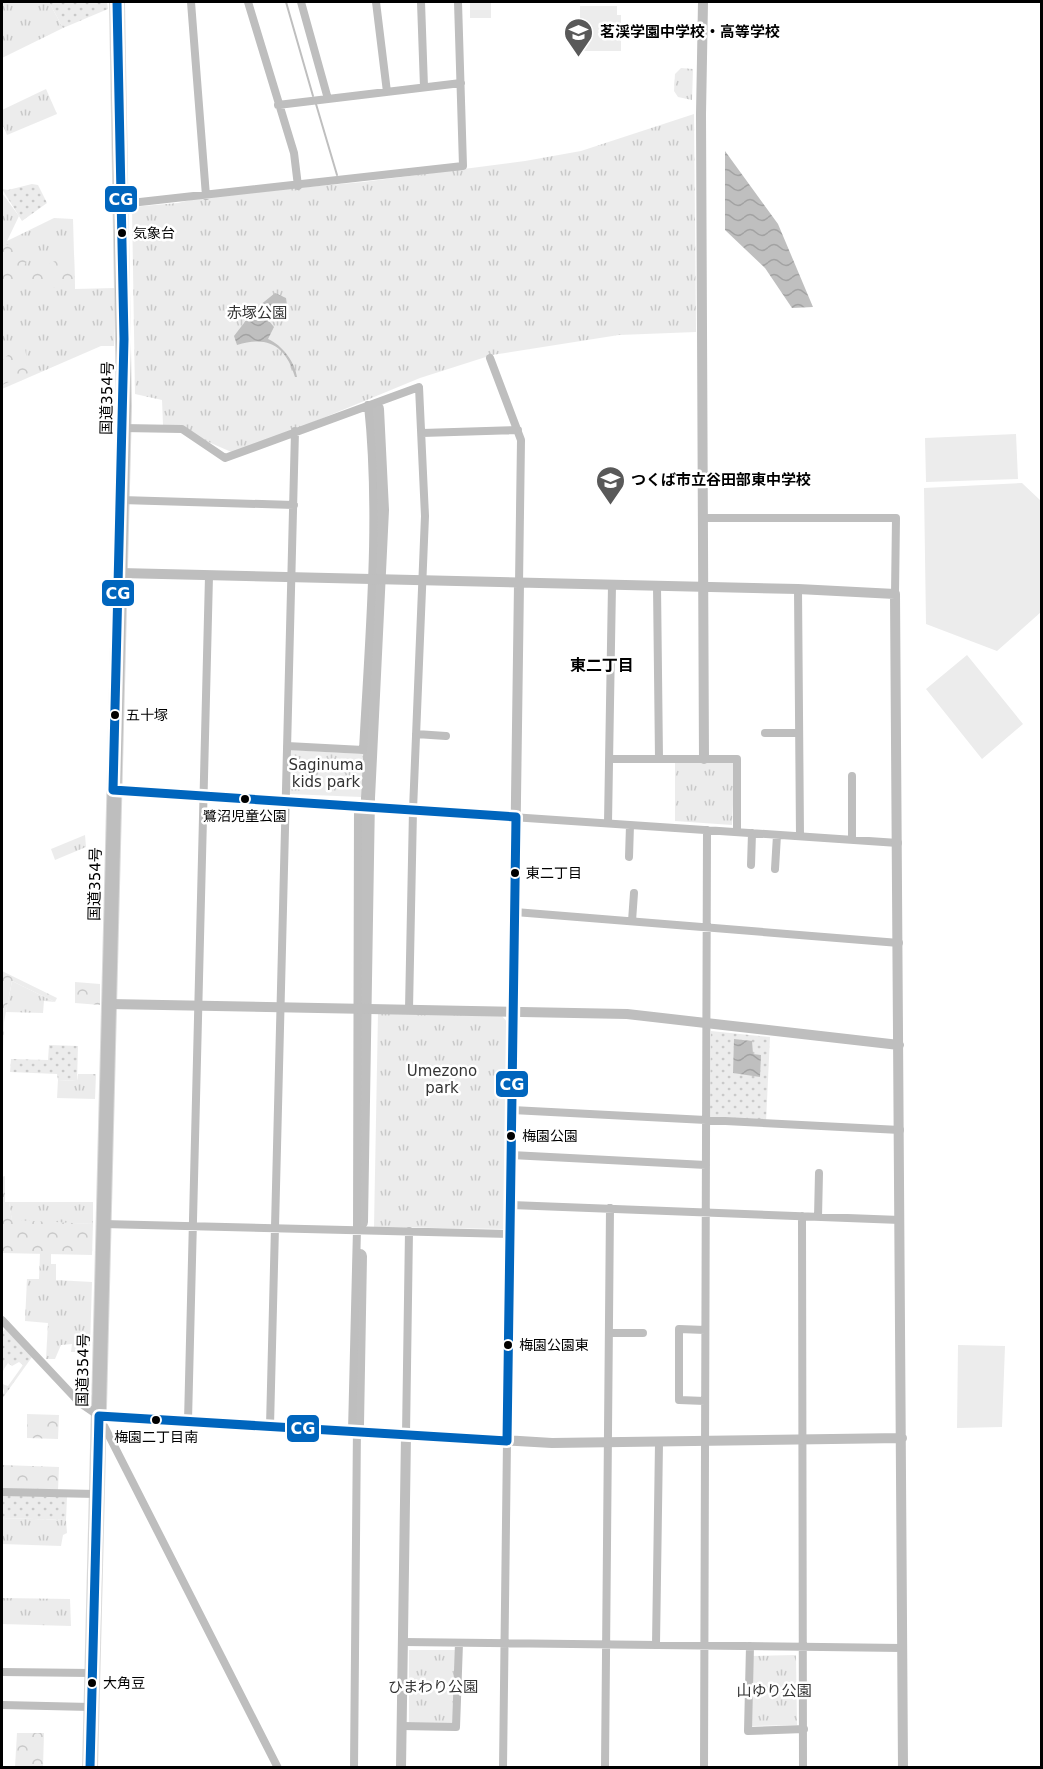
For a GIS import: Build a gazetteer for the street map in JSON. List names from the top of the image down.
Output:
{
  "streets": {
    "highway": ["国道354号"]
  },
  "districts": ["東二丁目"],
  "parks": [
    "赤塚公園",
    "Saginuma kids park",
    "Umezono park",
    "ひまわり公園",
    "山ゆり公園"
  ],
  "places": {
    "school or university": ["茗渓学園中学校・高等学校", "つくば市立谷田部東中学校"],
    "other": [
      "気象台",
      "五十塚",
      "鷺沼児童公園",
      "東二丁目",
      "梅園公園",
      "梅園公園東",
      "梅園二丁目南",
      "大角豆"
    ]
  },
  "lines": ["transit line CG"]
}
